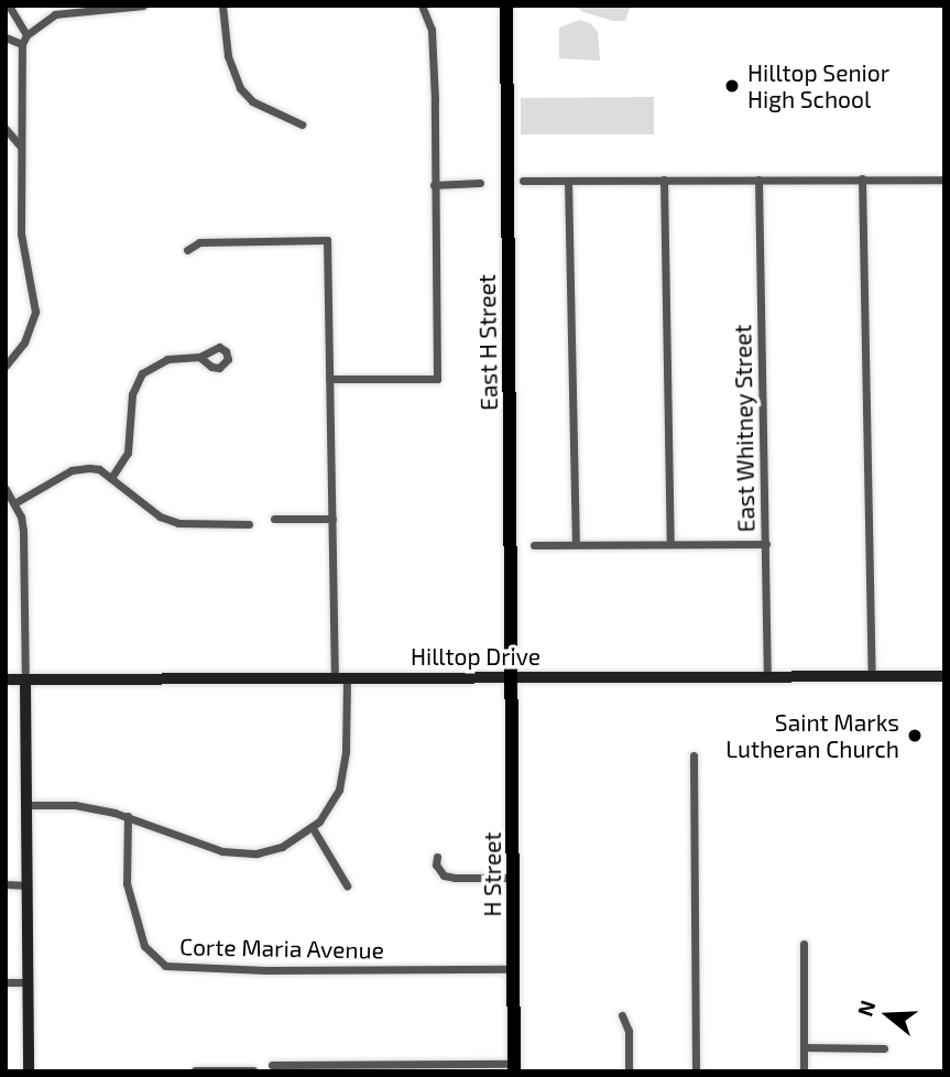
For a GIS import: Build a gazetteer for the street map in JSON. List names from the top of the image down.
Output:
{
  "streets": {
    "main road": ["East H Street", "Hilltop Drive", "H Street"],
    "street": ["East Whitney Street", "Corte Maria Avenue"]
  },
  "crossings": [
    ["East H Street", "Hilltop Drive"],
    ["East H Street", "H Street"],
    ["East Whitney Street", "Hilltop Drive"],
    ["Hilltop Drive", "H Street"],
    ["H Street", "Corte Maria Avenue"]
  ],
  "places": ["Hilltop Senior High School", "Saint Marks Lutheran Church"],
  "north": "left"
}
